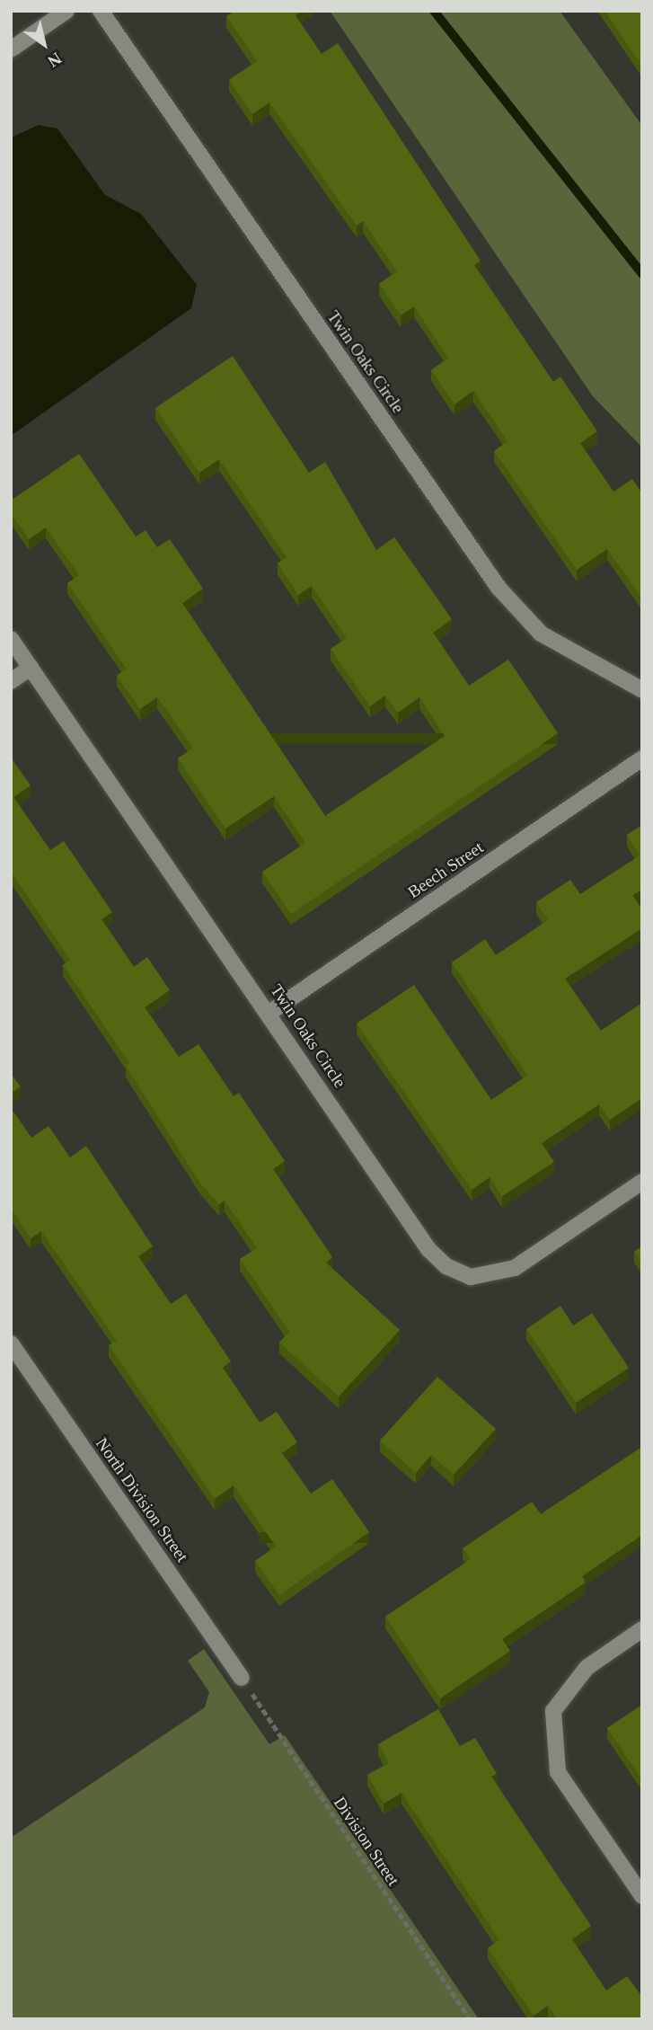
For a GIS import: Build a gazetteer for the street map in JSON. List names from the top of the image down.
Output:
{
  "streets": {
    "street": ["Twin Oaks Circle", "Beech Street", "North Division Street"],
    "path": ["Division Street"]
  },
  "crossings": [
    ["Twin Oaks Circle", "Beech Street"],
    ["North Division Street", "Division Street"]
  ],
  "north": "bottom right"
}
